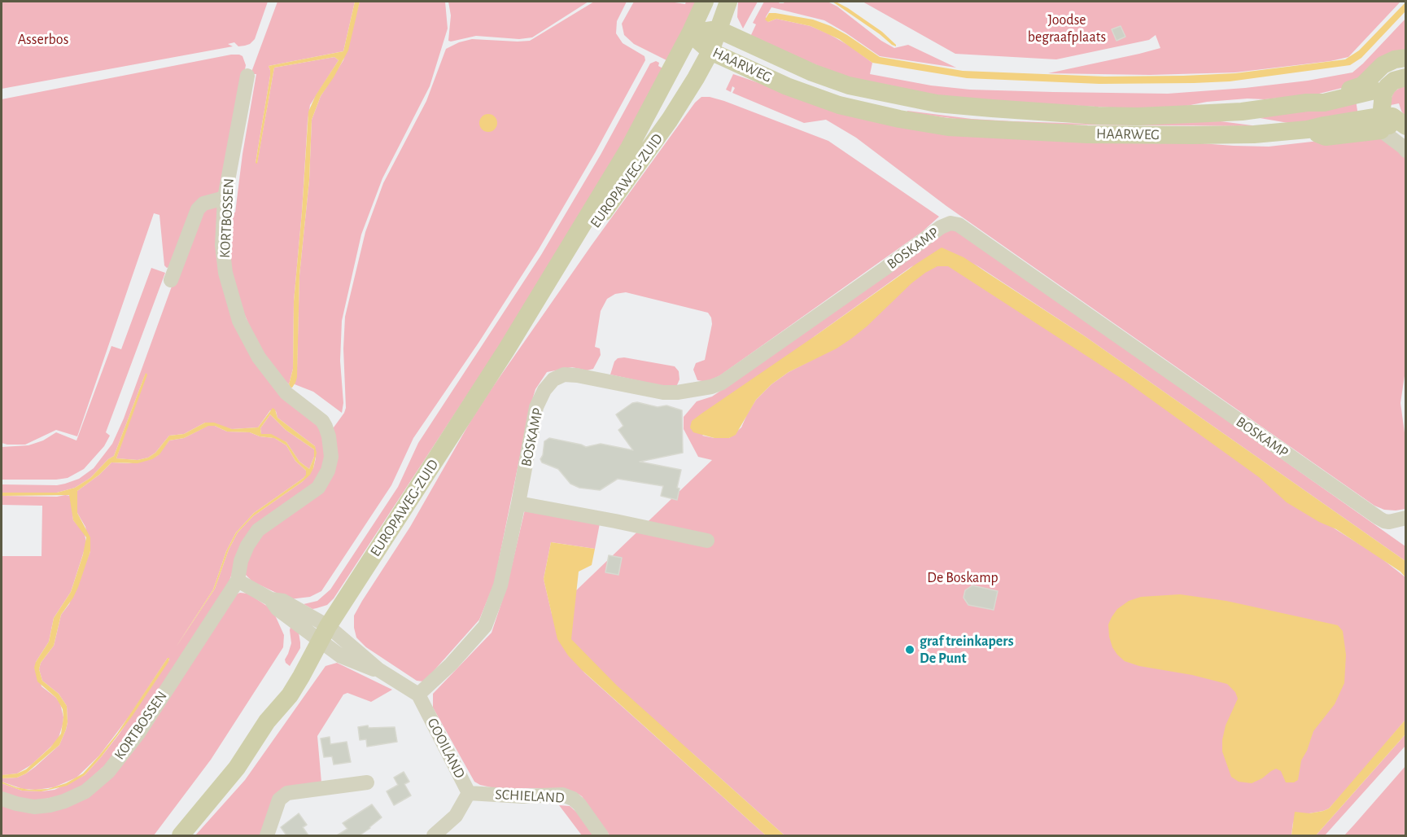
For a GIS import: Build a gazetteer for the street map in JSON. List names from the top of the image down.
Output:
{
  "streets": {
    "main road": ["HAARWEG", "EUROPAWEG-ZUID"],
    "street": [
      "KORTBOSSEN",
      "BOSKAMP",
      "GOOILAND",
      "SCHIELAND"
    ]
  },
  "crossings": [
    ["HAARWEG", "EUROPAWEG-ZUID"],
    ["BOSKAMP", "GOOILAND"],
    ["GOOILAND", "SCHIELAND"]
  ],
  "parks": ["Joodse begraafplaats", "Asserbos", "De Boskamp"],
  "places": ["graf treinkapers De Punt"]
}
